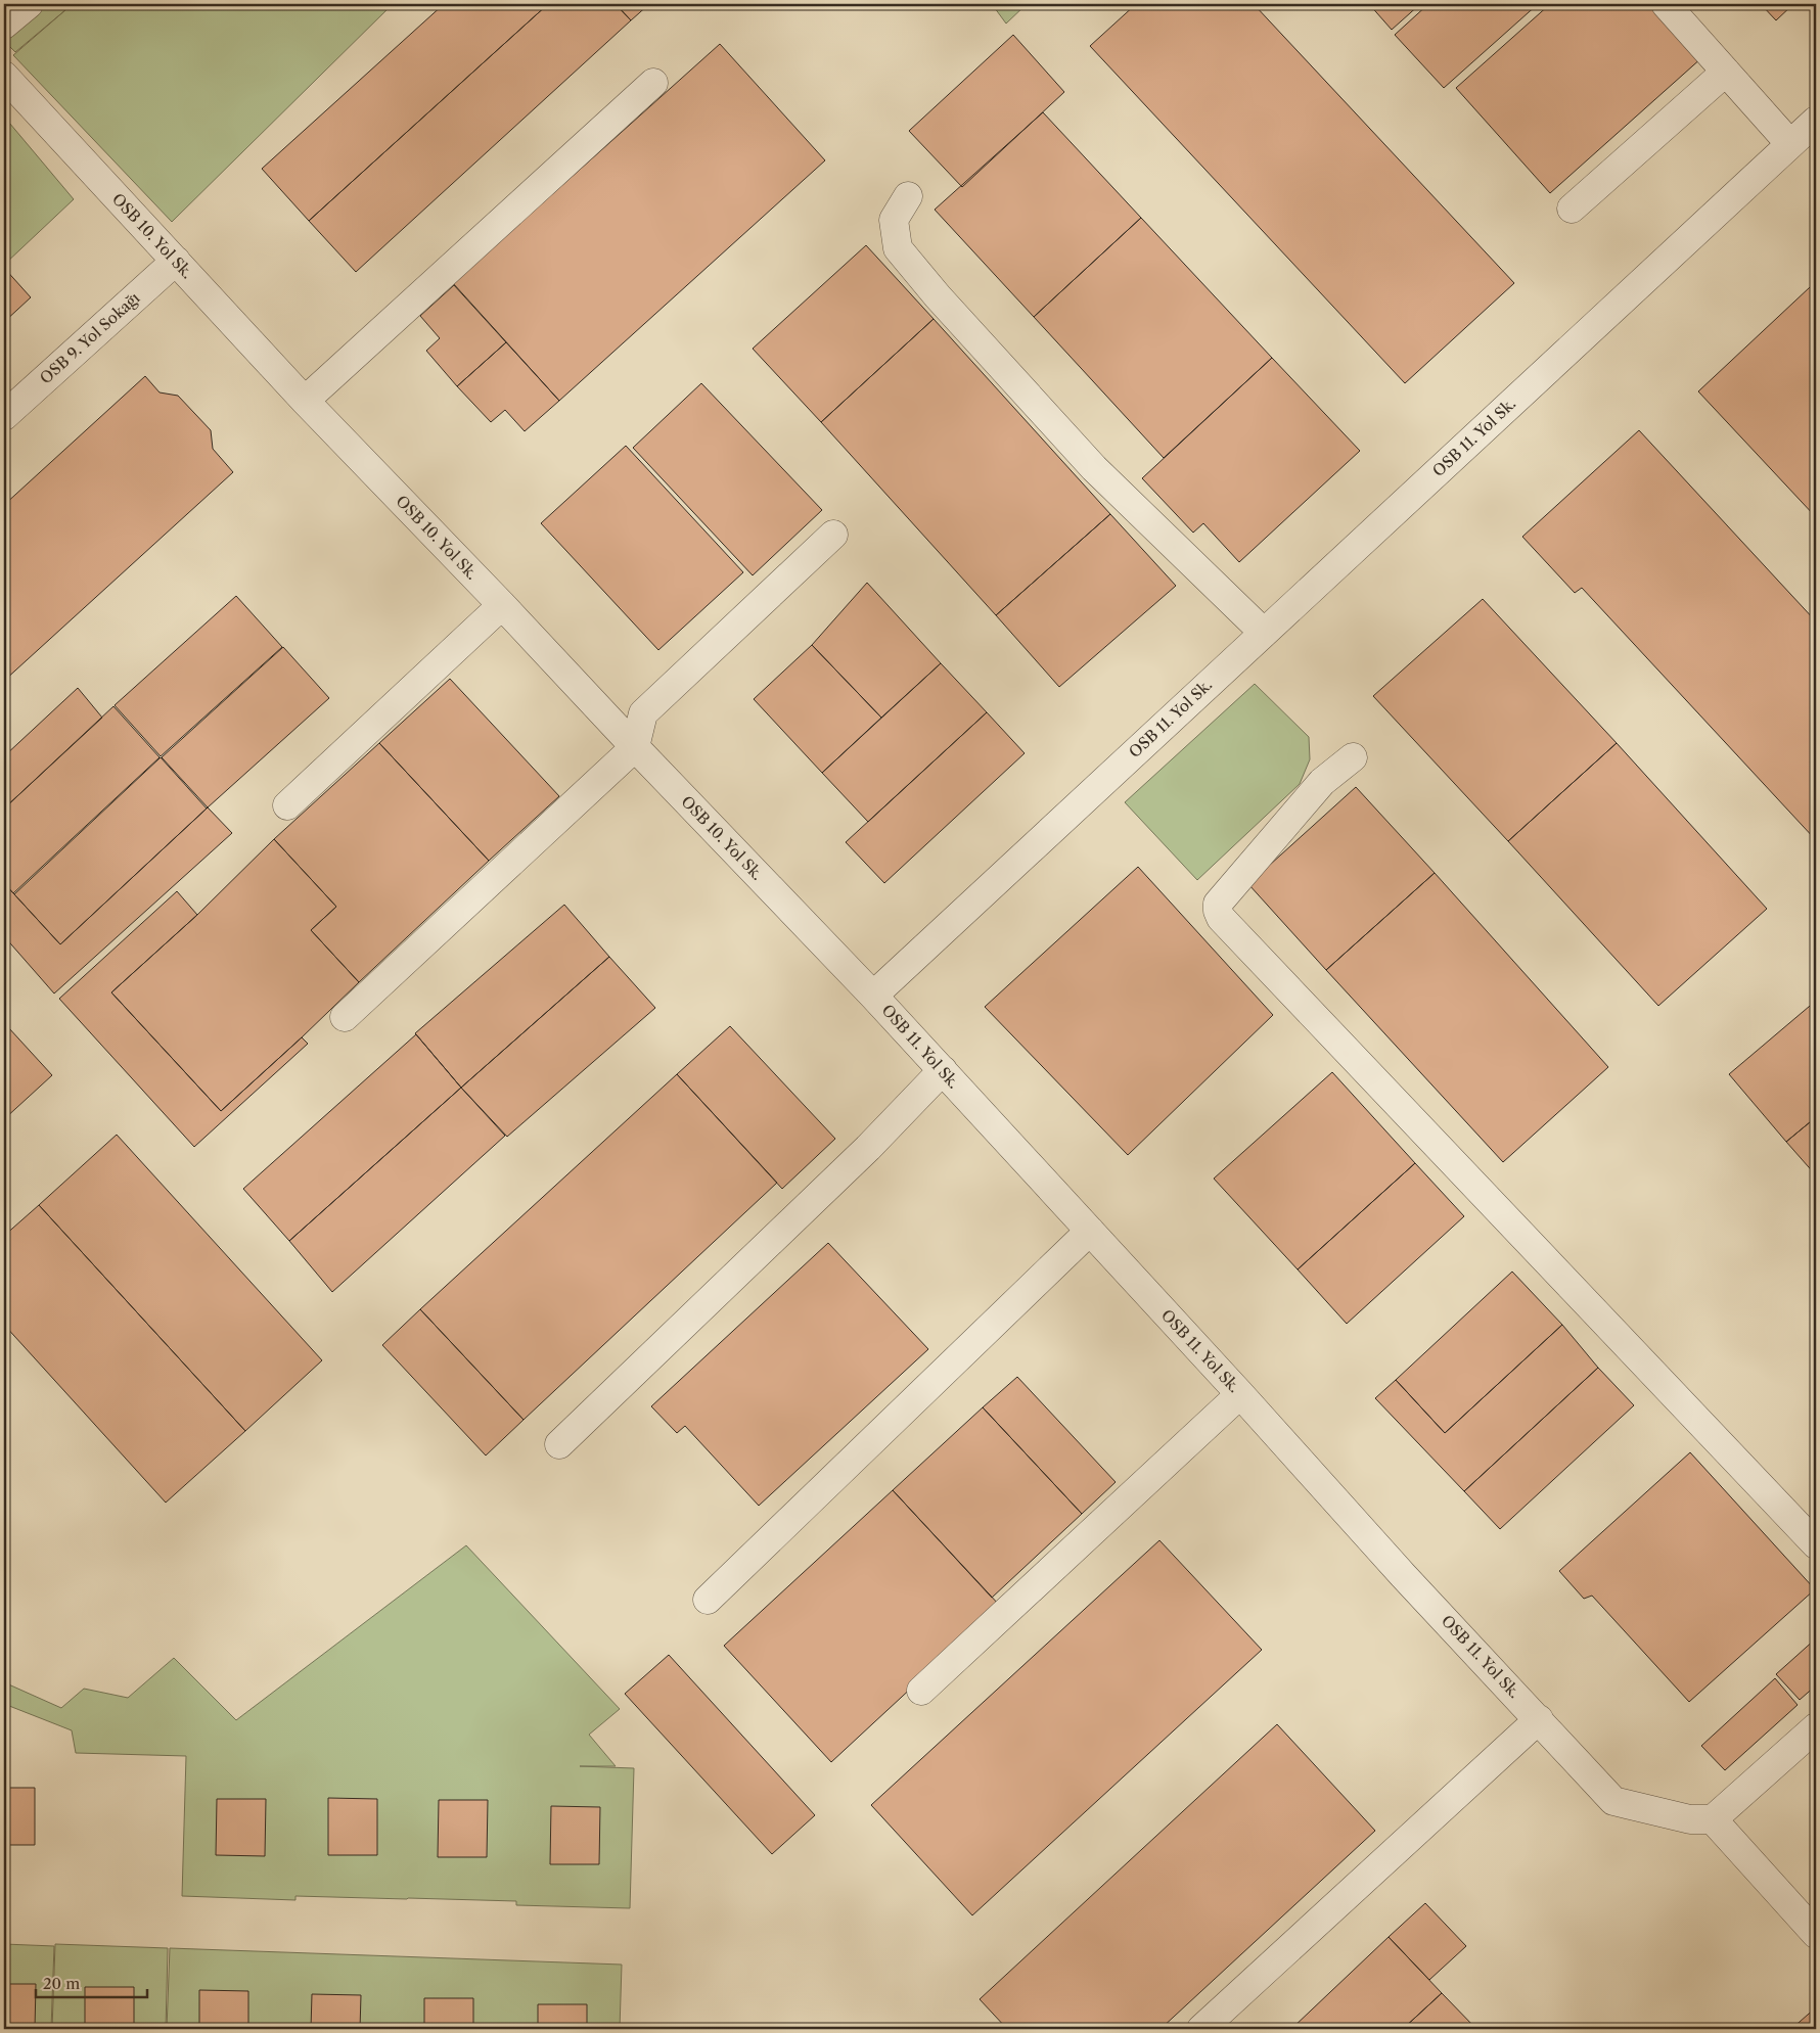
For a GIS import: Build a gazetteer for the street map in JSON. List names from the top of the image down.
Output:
{
  "streets": {
    "street": ["OSB 10. Yol Sk.", "OSB 9. Yol Sokağı", "OSB 11. Yol Sk."]
  },
  "crossings": [
    ["OSB 10. Yol Sk.", "OSB 9. Yol Sokağı"],
    ["OSB 10. Yol Sk.", "OSB 11. Yol Sk."]
  ],
  "scale_bar": "20 m"
}
